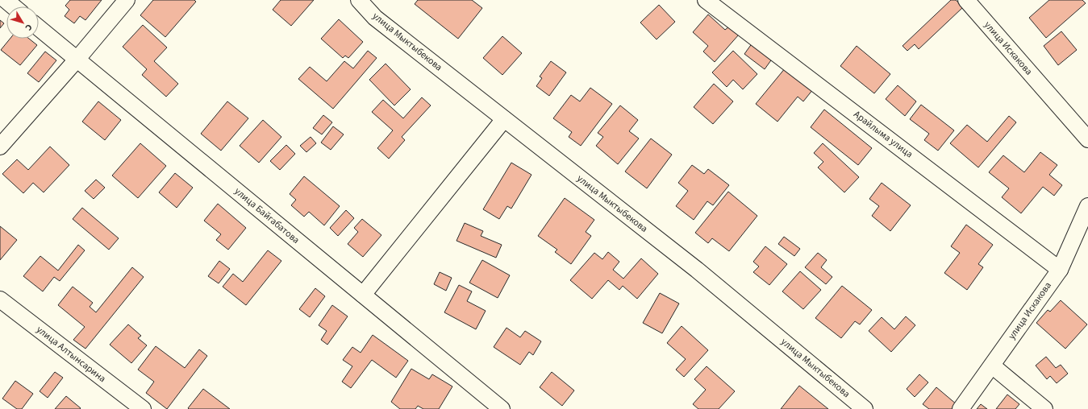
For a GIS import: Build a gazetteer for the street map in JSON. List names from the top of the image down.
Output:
{
  "streets": {
    "street": [
      "улица Мыктыбекова",
      "улица Искакова",
      "Арайлыма улица",
      "улица Байгабатова",
      "улица Алтынсарина"
    ]
  },
  "crossings": [
    ["улица Искакова", "Арайлыма улица"]
  ],
  "north": "bottom right"
}
